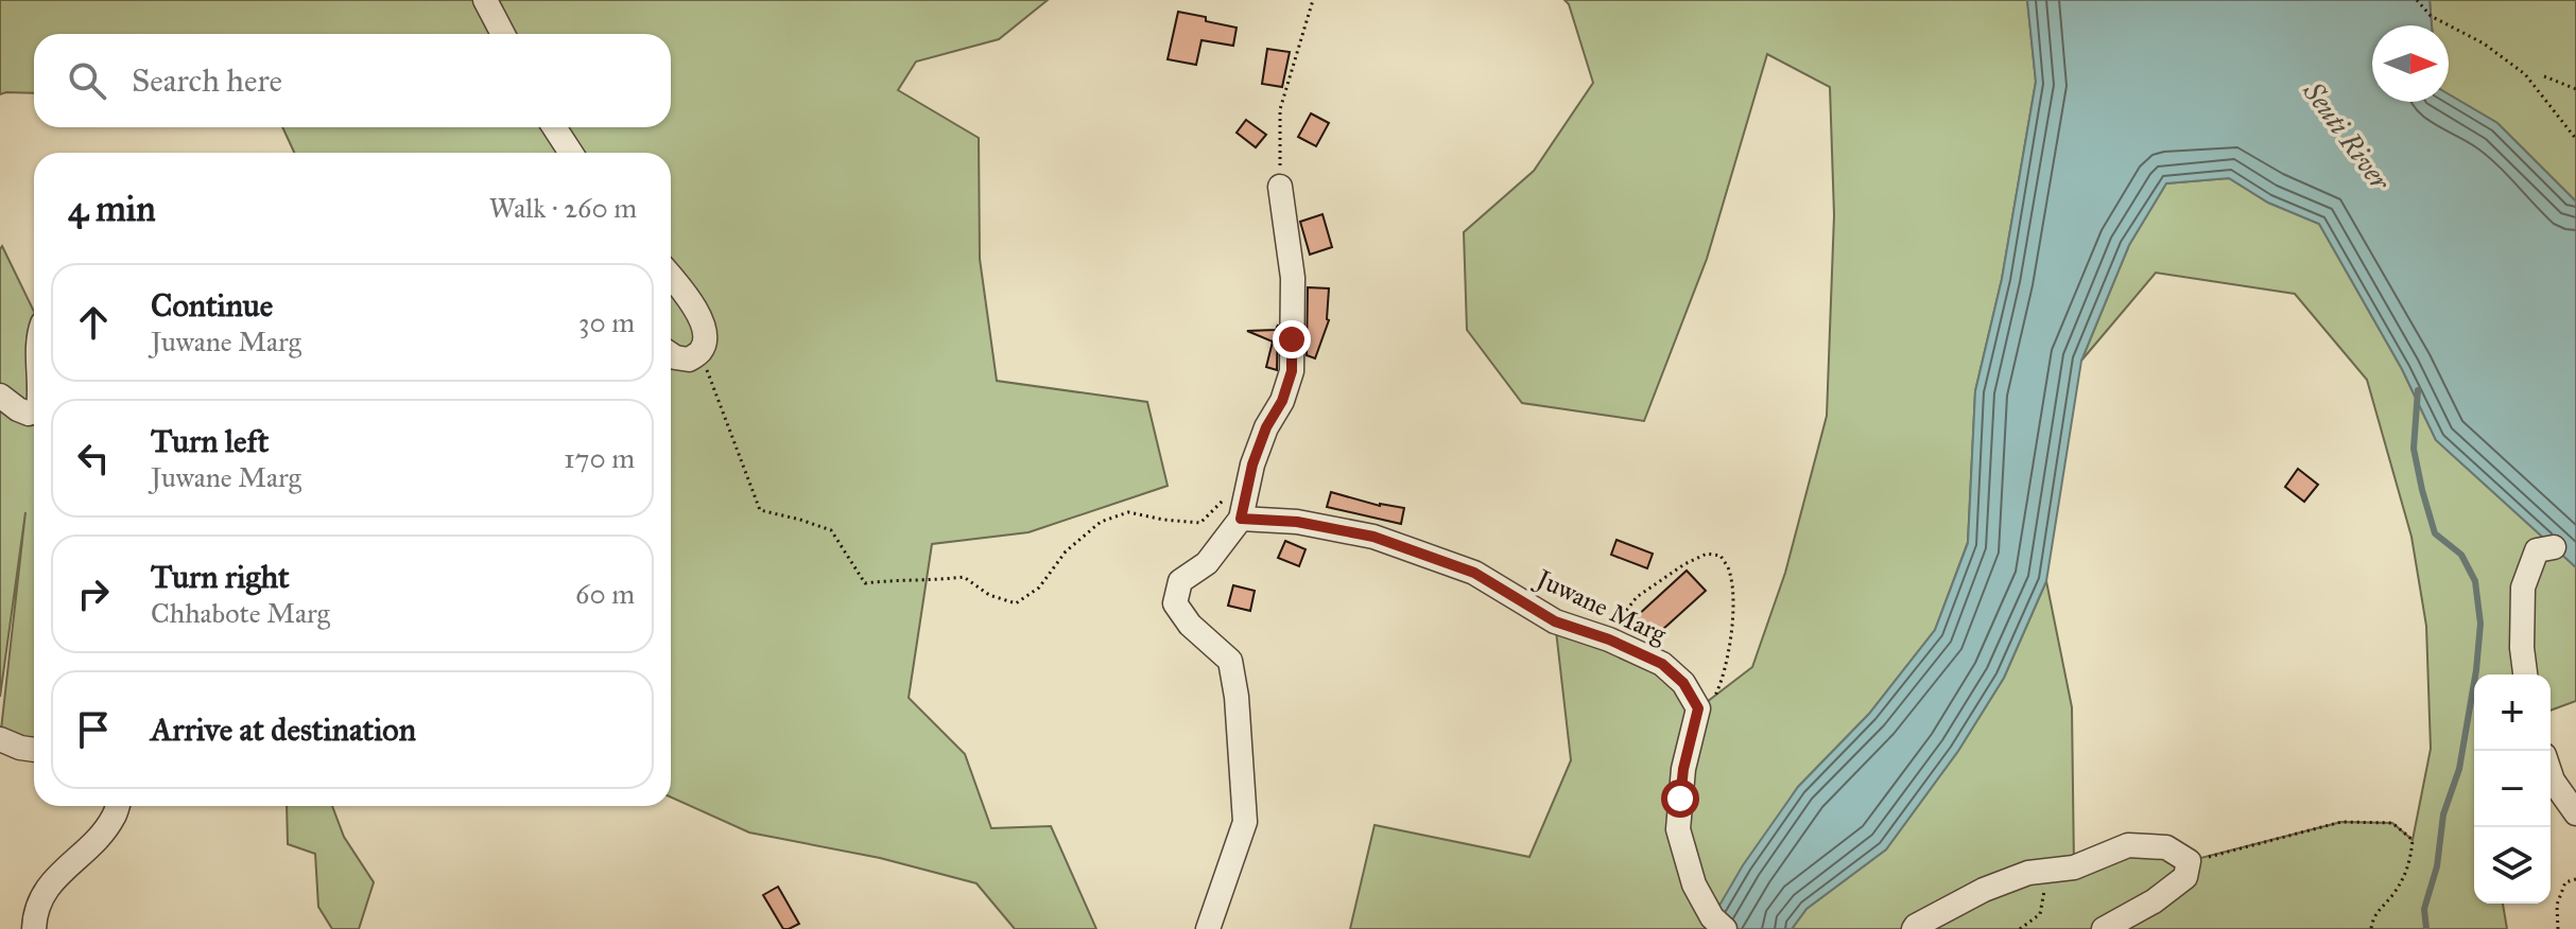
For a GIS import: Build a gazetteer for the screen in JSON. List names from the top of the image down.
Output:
{
  "streets": {
    "street": ["Juwane Marg"]
  },
  "water": ["Seuti River"],
  "north": "right",
  "page": {
    "search": "Search here",
    "heading": ["4 min", "Walk · 260 m"],
    "list": [
      ["Continue", "Juwane Marg", "30 m"],
      ["Turn left", "Juwane Marg", "170 m"],
      ["Turn right", "Chhabote Marg", "60 m"],
      "Arrive at destination"
    ],
    "map_buttons": ["+", "−"]
  }
}
